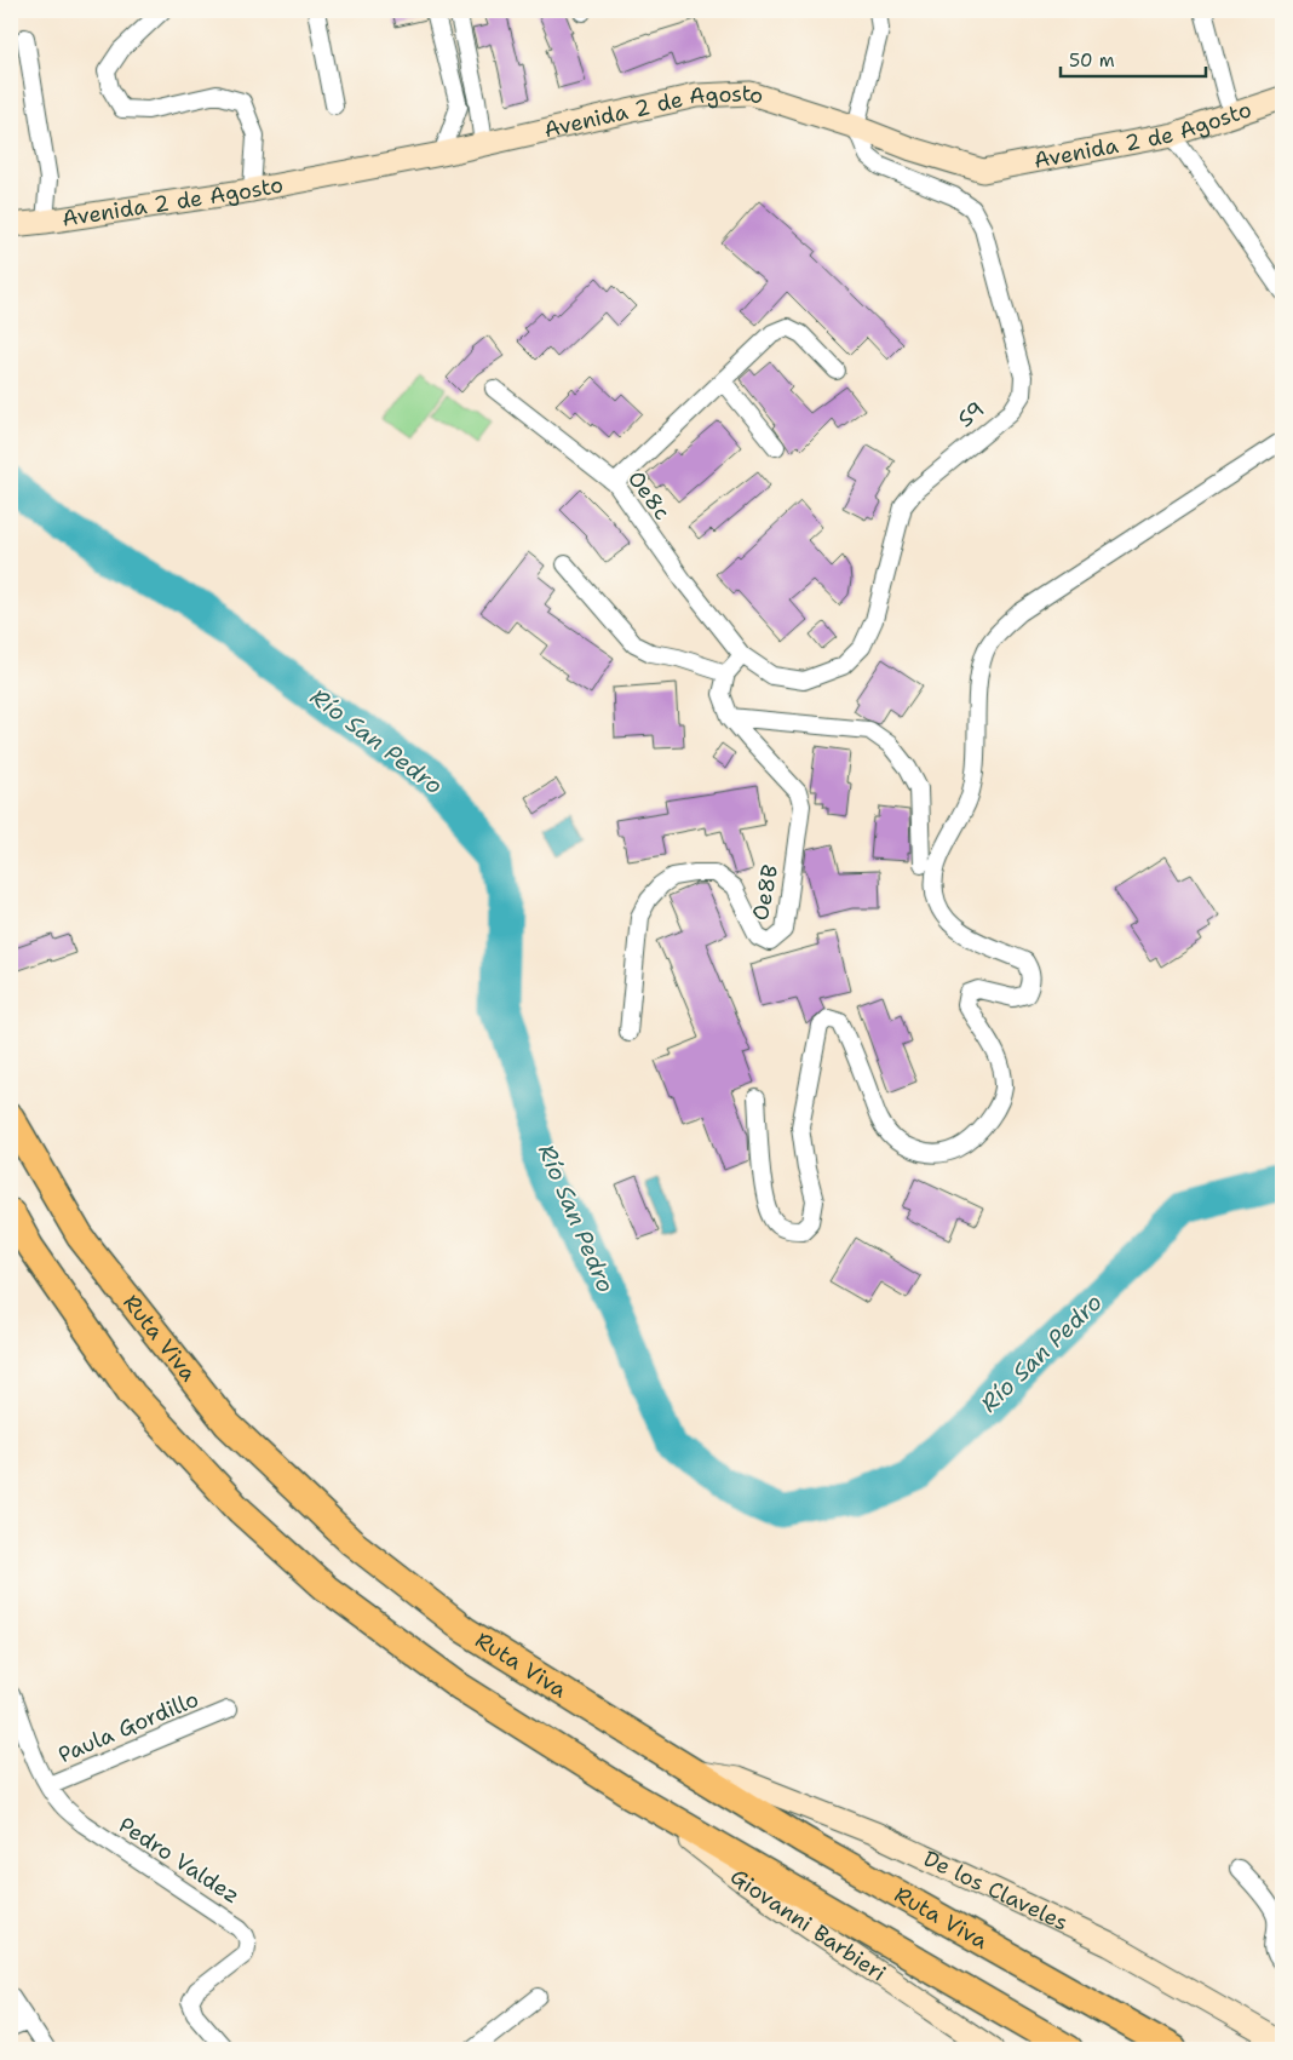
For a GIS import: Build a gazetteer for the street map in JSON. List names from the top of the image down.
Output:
{
  "streets": {
    "highway": ["Ruta Viva"],
    "main road": ["Avenida 2 de Agosto", "De los Claveles", "Giovanni Barbieri"],
    "street": [
      "S9",
      "Oe8c",
      "Oe8B",
      "Paula Gordillo",
      "Pedro Valdez"
    ]
  },
  "crossings": [
    ["Avenida 2 de Agosto", "S9"],
    ["S9", "Oe8c"],
    ["Ruta Viva", "De los Claveles"],
    ["Paula Gordillo", "Pedro Valdez"]
  ],
  "water": ["Río San Pedro"],
  "scale_bar": "50 m"
}
